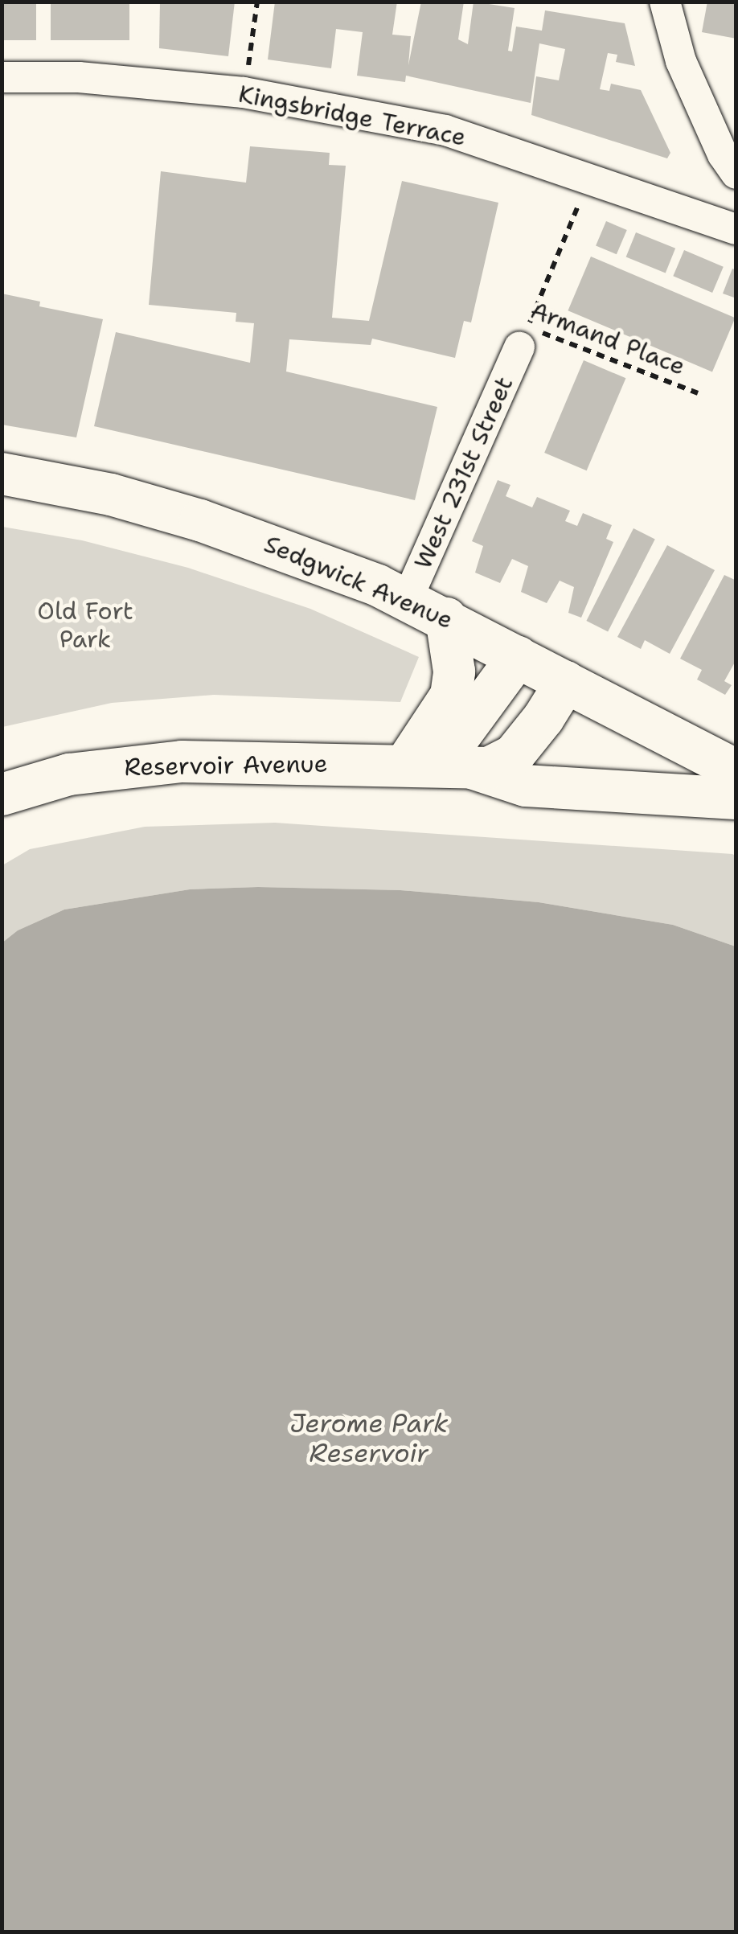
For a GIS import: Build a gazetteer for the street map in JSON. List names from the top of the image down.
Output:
{
  "streets": {
    "street": [
      "Kingsbridge Terrace",
      "West 231st Street",
      "Sedgwick Avenue",
      "Reservoir Avenue"
    ],
    "path": ["Armand Place"]
  },
  "crossings": [
    ["Armand Place", "West 231st Street"],
    ["West 231st Street", "Sedgwick Avenue"],
    ["Sedgwick Avenue", "Reservoir Avenue"]
  ],
  "water": ["Jerome Park Reservoir"],
  "parks": ["Old Fort Park"]
}
